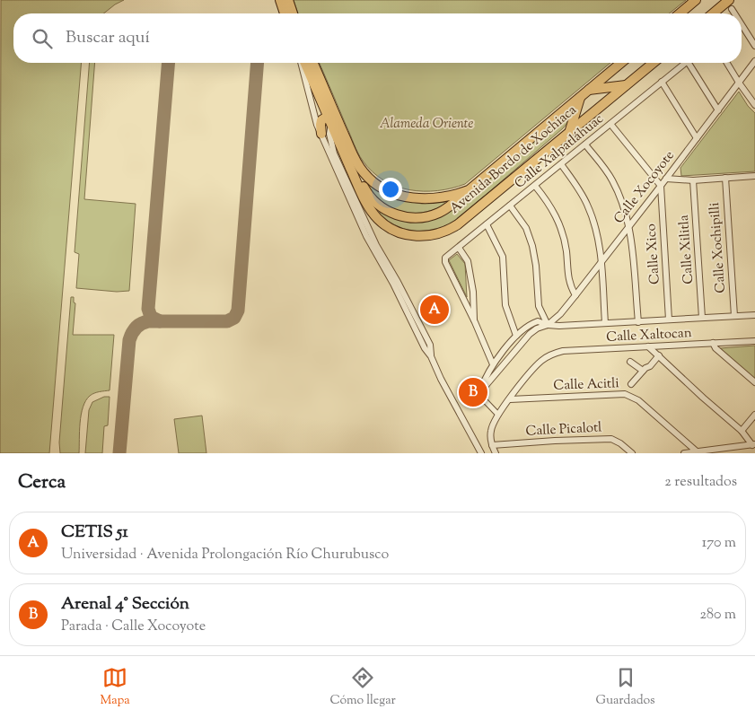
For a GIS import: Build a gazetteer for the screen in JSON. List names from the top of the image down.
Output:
{
  "streets": {
    "main road": ["Avenida Bordo de Xochiaca"],
    "street": [
      "Calle Xalpatláhuac",
      "Calle Xocoyote",
      "Calle Xochipilli",
      "Calle Xilitla",
      "Calle Xico",
      "Calle Xaltocan",
      "Calle Acitli",
      "Calle Picalotl"
    ]
  },
  "crossings": [
    ["Calle Xocoyote", "Calle Xico"],
    ["Calle Xocoyote", "Calle Xaltocan"],
    ["Calle Xochipilli", "Calle Xaltocan"],
    ["Calle Xilitla", "Calle Xaltocan"],
    ["Calle Xico", "Calle Xaltocan"],
    ["Calle Xaltocan", "Calle Acitli"]
  ],
  "parks": ["Alameda Oriente"],
  "page": {
    "search": "Buscar aquí",
    "pins": ["A", "B"],
    "heading": ["Cerca", "2 resultados"],
    "list": [
      {
        "mark": "A",
        "name": "CETIS 51",
        "note": "Universidad · Avenida Prolongación Río Churubusco",
        "value": "170 m"
      },
      {
        "mark": "B",
        "name": "Arenal 4° Sección",
        "note": "Parada · Calle Xocoyote",
        "value": "280 m"
      }
    ],
    "nav": ["Mapa", "Cómo llegar", "Guardados"]
  }
}
